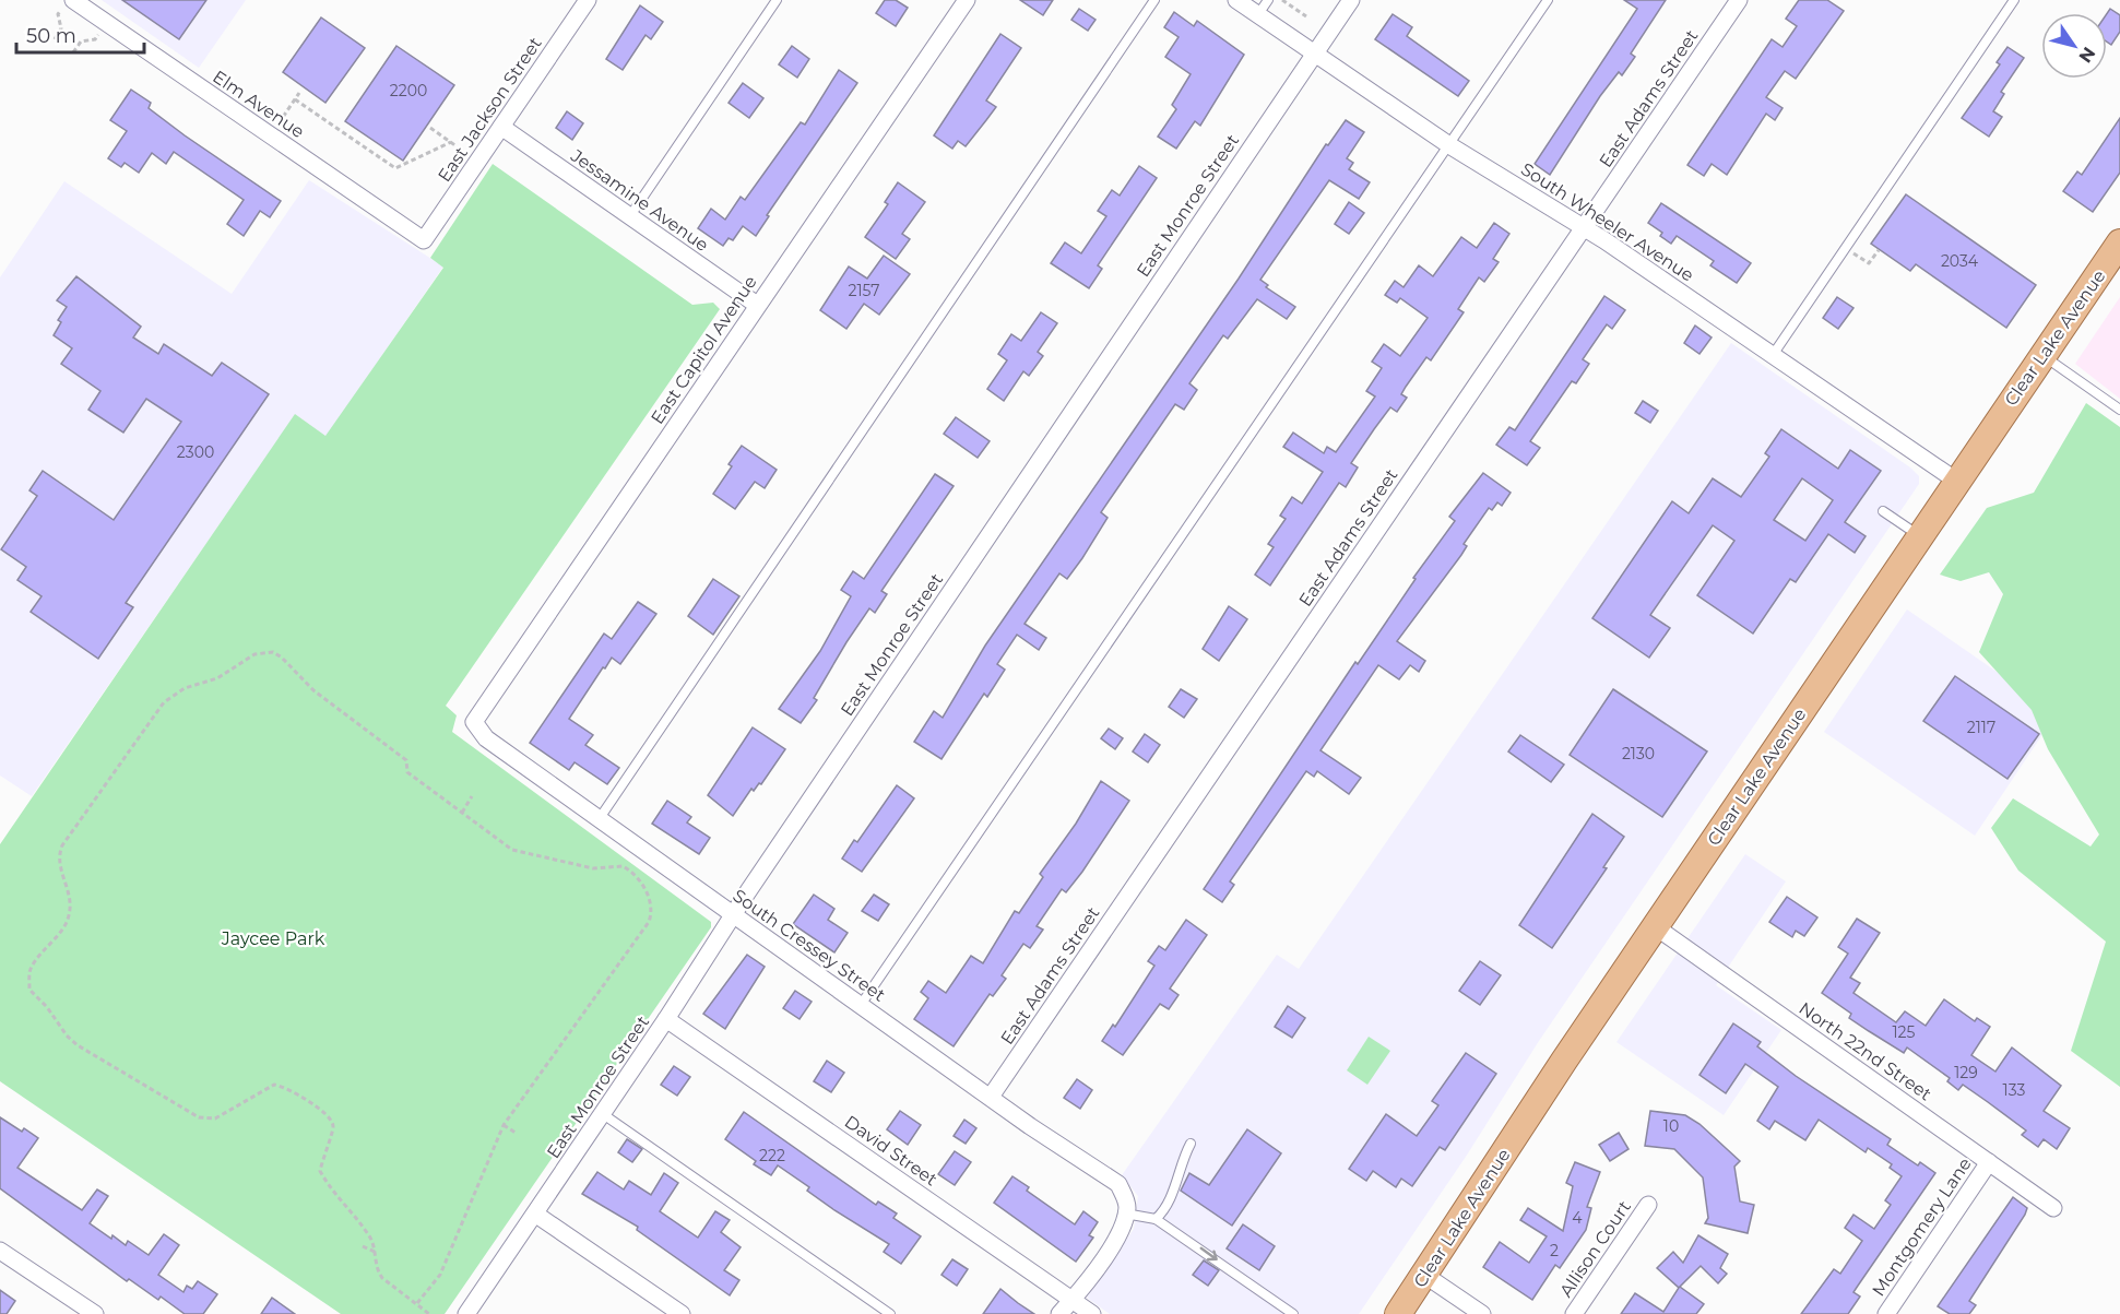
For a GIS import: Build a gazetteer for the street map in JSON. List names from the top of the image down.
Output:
{
  "streets": {
    "main road": ["Clear Lake Avenue"],
    "street": [
      "East Adams Street",
      "Elm Avenue",
      "East Jackson Street",
      "Jessamine Avenue",
      "East Monroe Street",
      "South Wheeler Avenue",
      "East Capitol Avenue",
      "South Cressey Street",
      "North 22nd Street",
      "David Street",
      "Montgomery Lane",
      "Allison Court"
    ]
  },
  "crossings": [
    ["East Adams Street", "South Wheeler Avenue"],
    ["East Adams Street", "South Cressey Street"],
    ["Elm Avenue", "East Jackson Street"],
    ["East Jackson Street", "Jessamine Avenue"],
    ["Jessamine Avenue", "East Capitol Avenue"],
    ["East Monroe Street", "South Wheeler Avenue"],
    ["East Monroe Street", "South Cressey Street"],
    ["East Monroe Street", "David Street"],
    ["South Wheeler Avenue", "Clear Lake Avenue"],
    ["Clear Lake Avenue", "North 22nd Street"],
    ["East Capitol Avenue", "South Cressey Street"],
    ["North 22nd Street", "Montgomery Lane"]
  ],
  "parks": ["Jaycee Park"],
  "house_numbers": [
    "2200",
    "2034",
    "2157",
    "2300",
    "2117",
    "2130",
    "125",
    "129",
    "133",
    "10",
    "222",
    "4",
    "2"
  ],
  "scale_bar": "50 m",
  "north": "bottom right"
}
